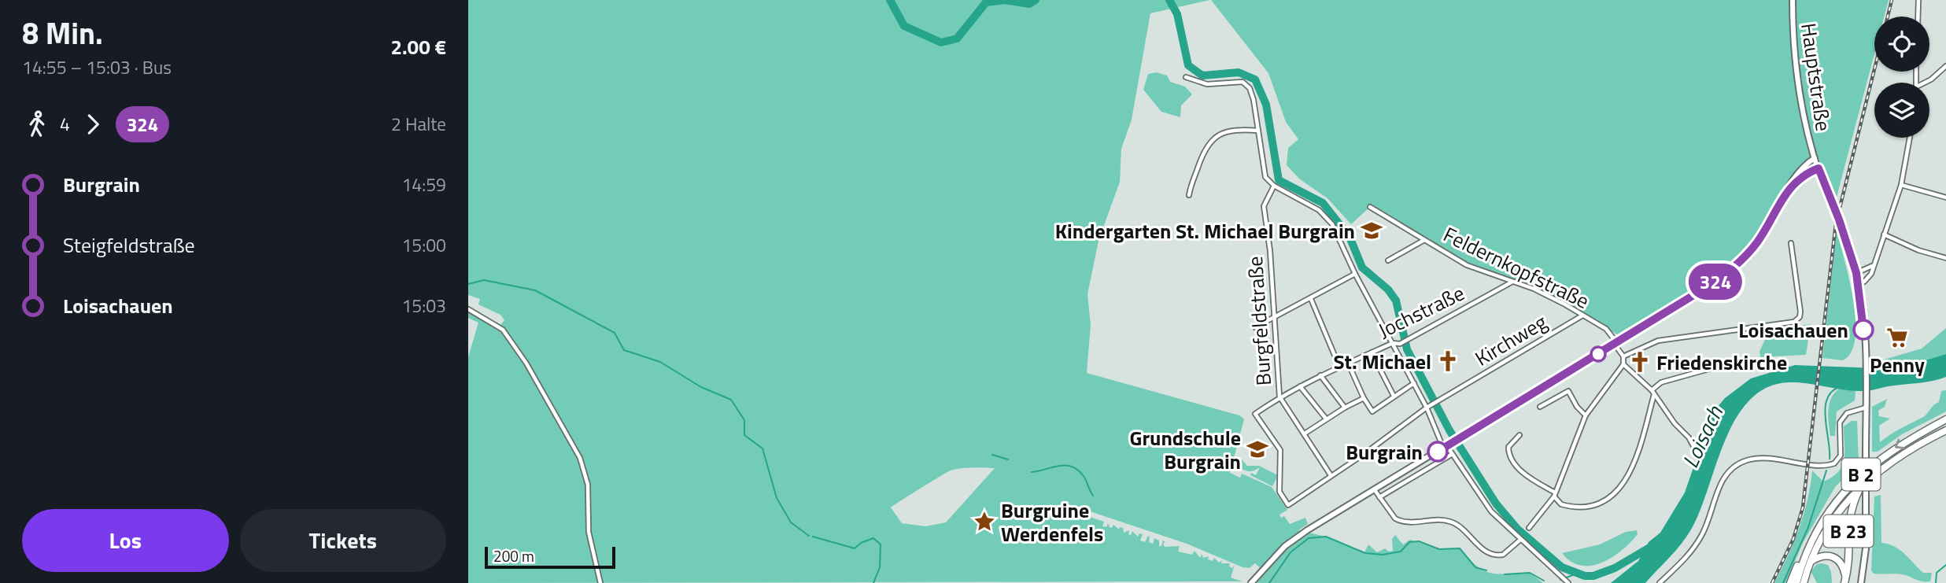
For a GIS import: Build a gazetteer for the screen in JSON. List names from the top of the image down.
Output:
{
  "streets": {
    "highway": ["B 2", "B 23"],
    "street": [
      "Hauptstraße",
      "Feldernkopfstraße",
      "Jochstraße",
      "Burgfeldstraße",
      "Kirchweg"
    ]
  },
  "crossings": [
    ["Feldernkopfstraße", "Jochstraße"],
    ["Feldernkopfstraße", "Kirchweg"],
    ["Jochstraße", "Burgfeldstraße"],
    ["Jochstraße", "Kirchweg"],
    ["Burgfeldstraße", "Kirchweg"],
    ["B 2", "B 23"]
  ],
  "water": ["Loisach"],
  "places": {
    "school or university": ["Kindergarten St. Michael Burgrain", "Grundschule Burgrain"],
    "other": ["Loisachauen", "Burgrain"],
    "supermarket": ["Penny"],
    "church": ["St. Michael", "Friedenskirche"],
    "place": ["Burgruine Werdenfels"]
  },
  "lines": ["bus line 324"],
  "scale_bar": "200 m",
  "page": {
    "heading": ["8 Min.", "14:55 – 15:03 · Bus", "2.00 €"],
    "on_map": "324",
    "legs": ["4", "324", "2 Halte"],
    "list": [
      {
        "name": "Burgrain",
        "value": "14:59"
      },
      {
        "name": "Steigfeldstraße",
        "value": "15:00"
      },
      {
        "name": "Loisachauen",
        "value": "15:03"
      }
    ],
    "buttons": ["Los", "Tickets"],
    "scale": "200 m"
  }
}
